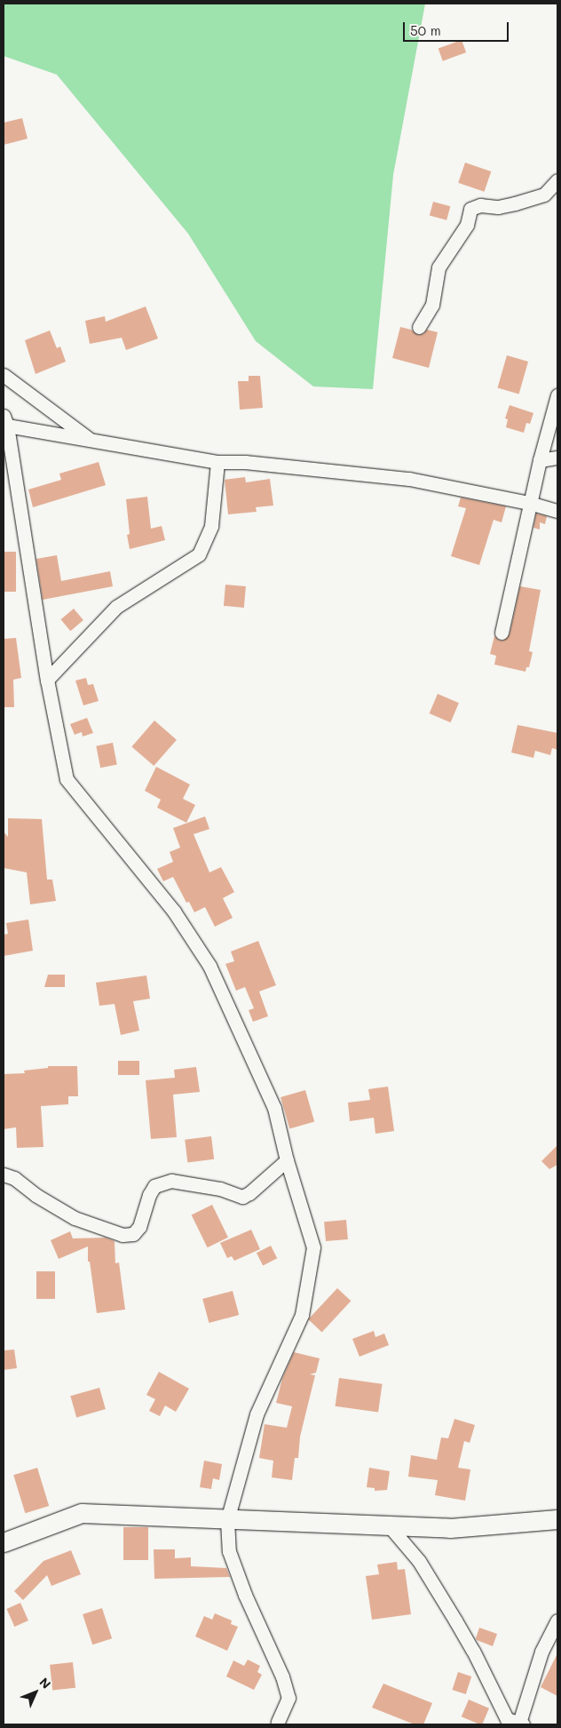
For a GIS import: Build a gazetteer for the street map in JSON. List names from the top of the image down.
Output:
{
  "scale_bar": "50 m",
  "north": "top right"
}
